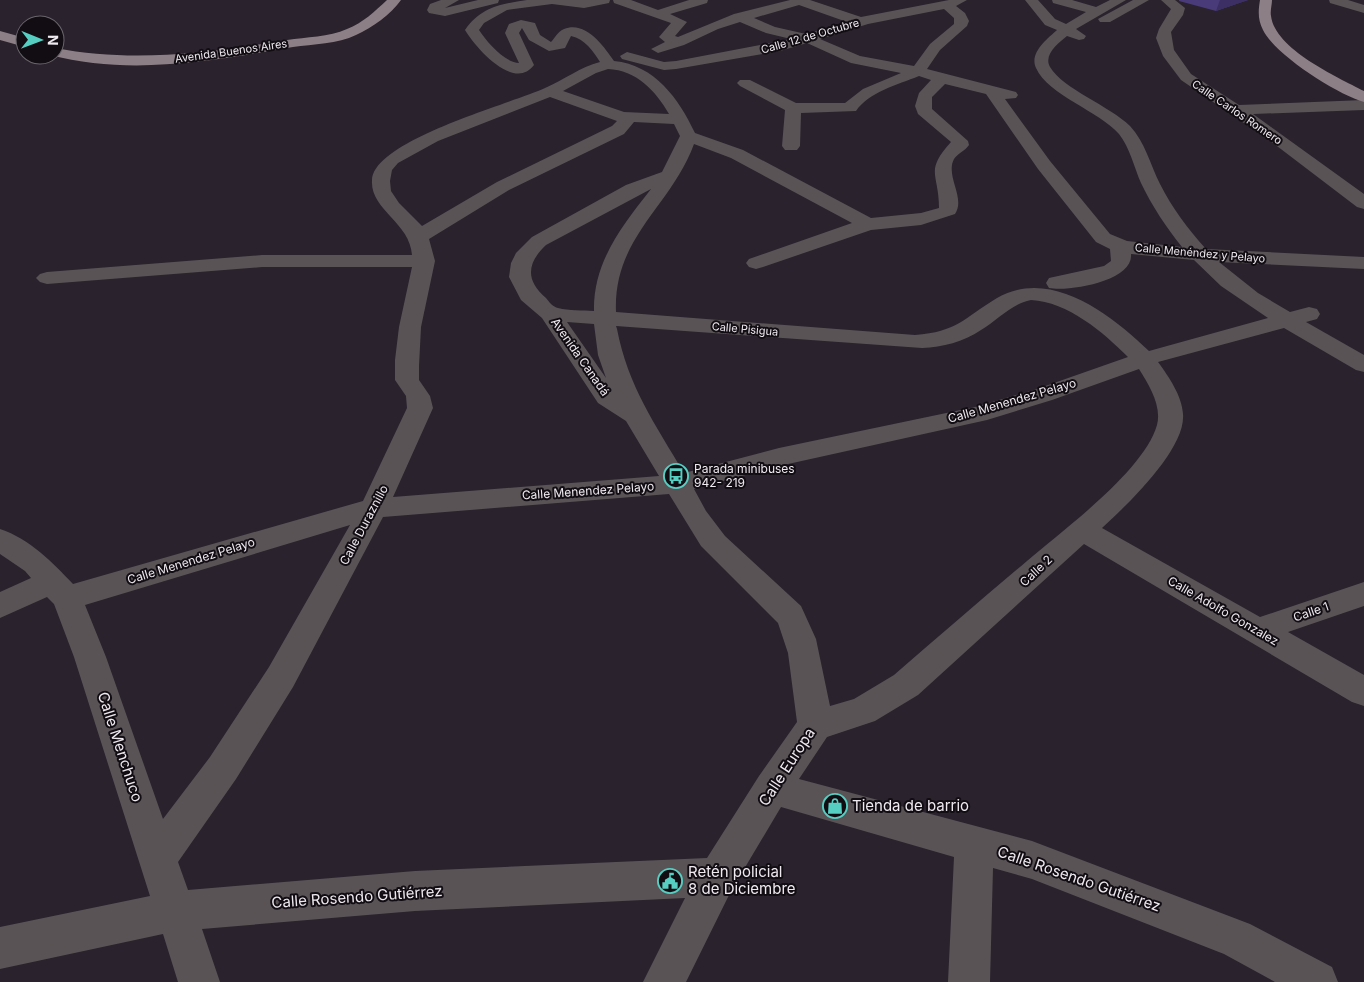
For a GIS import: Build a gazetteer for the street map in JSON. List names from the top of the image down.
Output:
{
  "streets": {
    "main road": ["Avenida Buenos Aires"],
    "street": [
      "Calle 12 de Octubre",
      "Calle Carlos Romero",
      "Calle Menéndez y Pelayo",
      "Calle Pisigua",
      "Avenida Canadá",
      "Calle Menendez Pelayo",
      "Calle Duraznillo",
      "Calle 2",
      "Calle Adolfo Gonzalez",
      "Calle 1",
      "Calle Menchuco",
      "Calle Europa",
      "Calle Rosendo Gutiérrez"
    ]
  },
  "crossings": [
    ["Calle Pisigua", "Avenida Canadá"],
    ["Calle Pisigua", "Calle Menendez Pelayo"],
    ["Calle Pisigua", "Calle 2"],
    ["Avenida Canadá", "Calle Menendez Pelayo"],
    ["Avenida Canadá", "Calle Europa"],
    ["Calle Menendez Pelayo", "Calle Duraznillo"],
    ["Calle Menendez Pelayo", "Calle 2"],
    ["Calle Menendez Pelayo", "Calle Menchuco"],
    ["Calle Menendez Pelayo", "Calle Europa"],
    ["Calle Duraznillo", "Calle Menchuco"],
    ["Calle 2", "Calle Adolfo Gonzalez"],
    ["Calle 2", "Calle Europa"],
    ["Calle Adolfo Gonzalez", "Calle 1"],
    ["Calle Menchuco", "Calle Rosendo Gutiérrez"],
    ["Calle Europa", "Calle Rosendo Gutiérrez"]
  ],
  "places": {
    "bus stop": ["Parada minibuses 942- 219"],
    "shop": ["Tienda de barrio"],
    "public building": ["Retén policial 8 de Diciembre"]
  },
  "north": "right"
}
